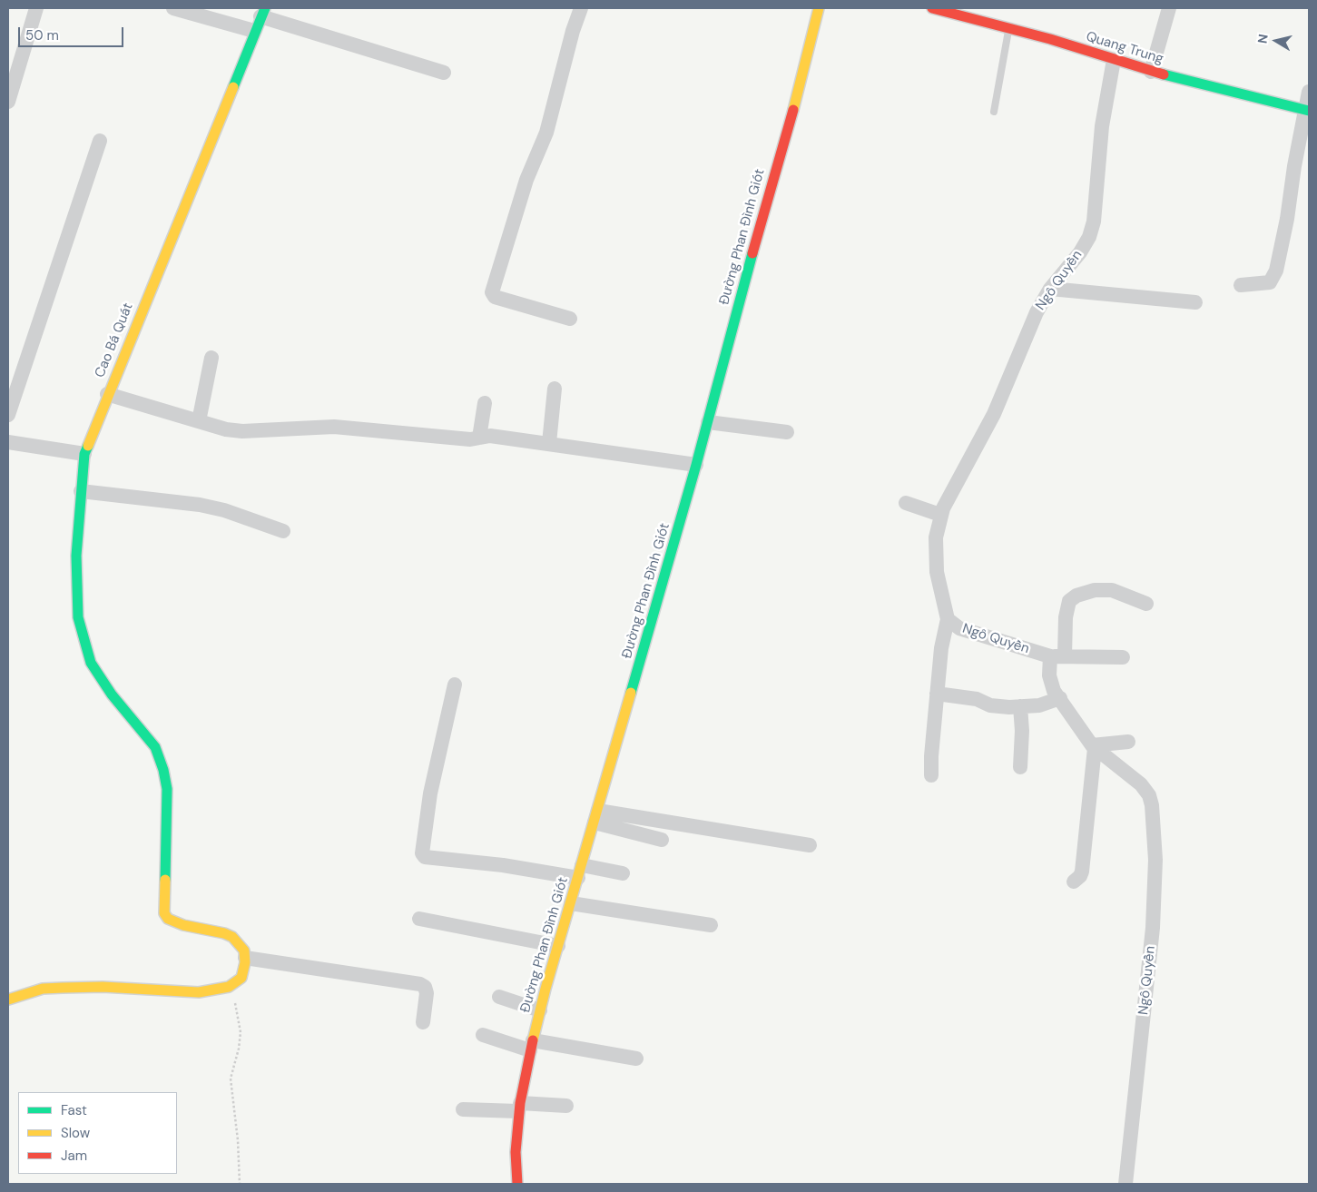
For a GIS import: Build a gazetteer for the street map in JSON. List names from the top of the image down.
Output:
{
  "streets": {
    "main road": ["Quang Trung", "Đường Phan Đình Giót", "Cao Bá Quát"],
    "street": ["Ngô Quyền"]
  },
  "crossings": [
    ["Quang Trung", "Ngô Quyền"]
  ],
  "legend": ["Fast", "Slow", "Jam"],
  "scale_bar": "50 m",
  "north": "left"
}
